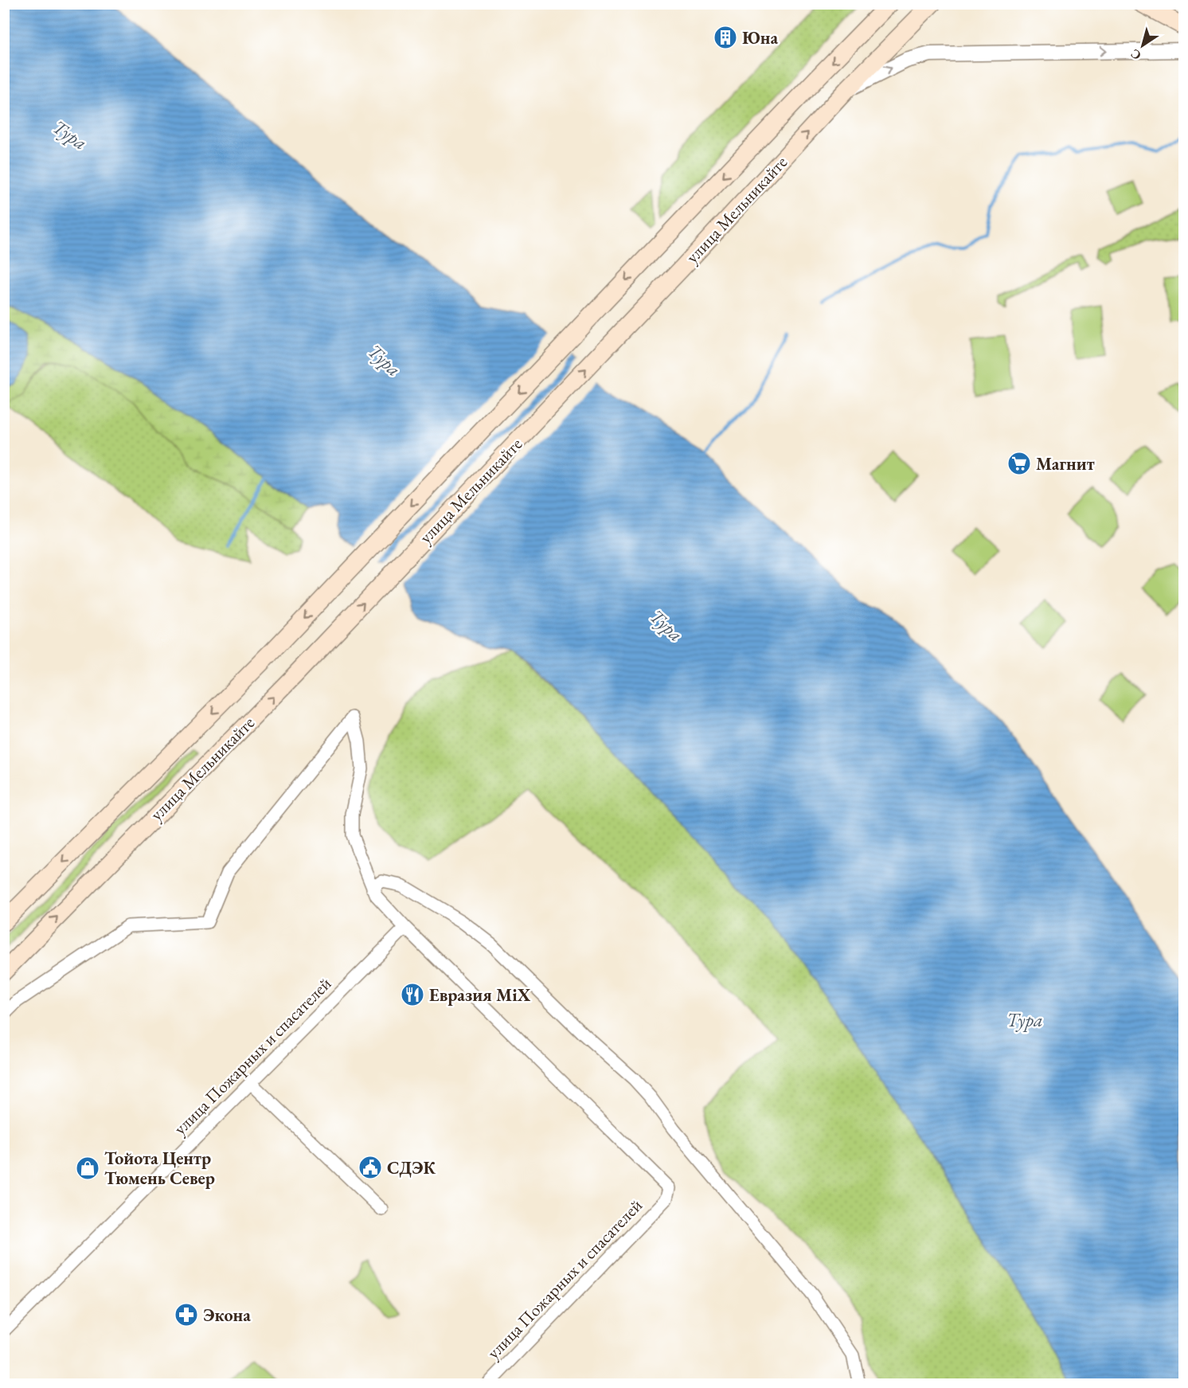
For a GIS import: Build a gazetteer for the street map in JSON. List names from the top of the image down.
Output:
{
  "streets": {
    "main road": ["улица Мельникайте"],
    "street": ["улица Пожарных и спасателей"]
  },
  "water": ["Тура"],
  "places": {
    "building": ["Юна"],
    "supermarket": ["Магнит"],
    "restaurant": ["Евразия MiX"],
    "public building": ["СДЭК"],
    "shop": ["Тойота Центр Тюмень Север"],
    "pharmacy": ["Экона"]
  },
  "north": "bottom left"
}
